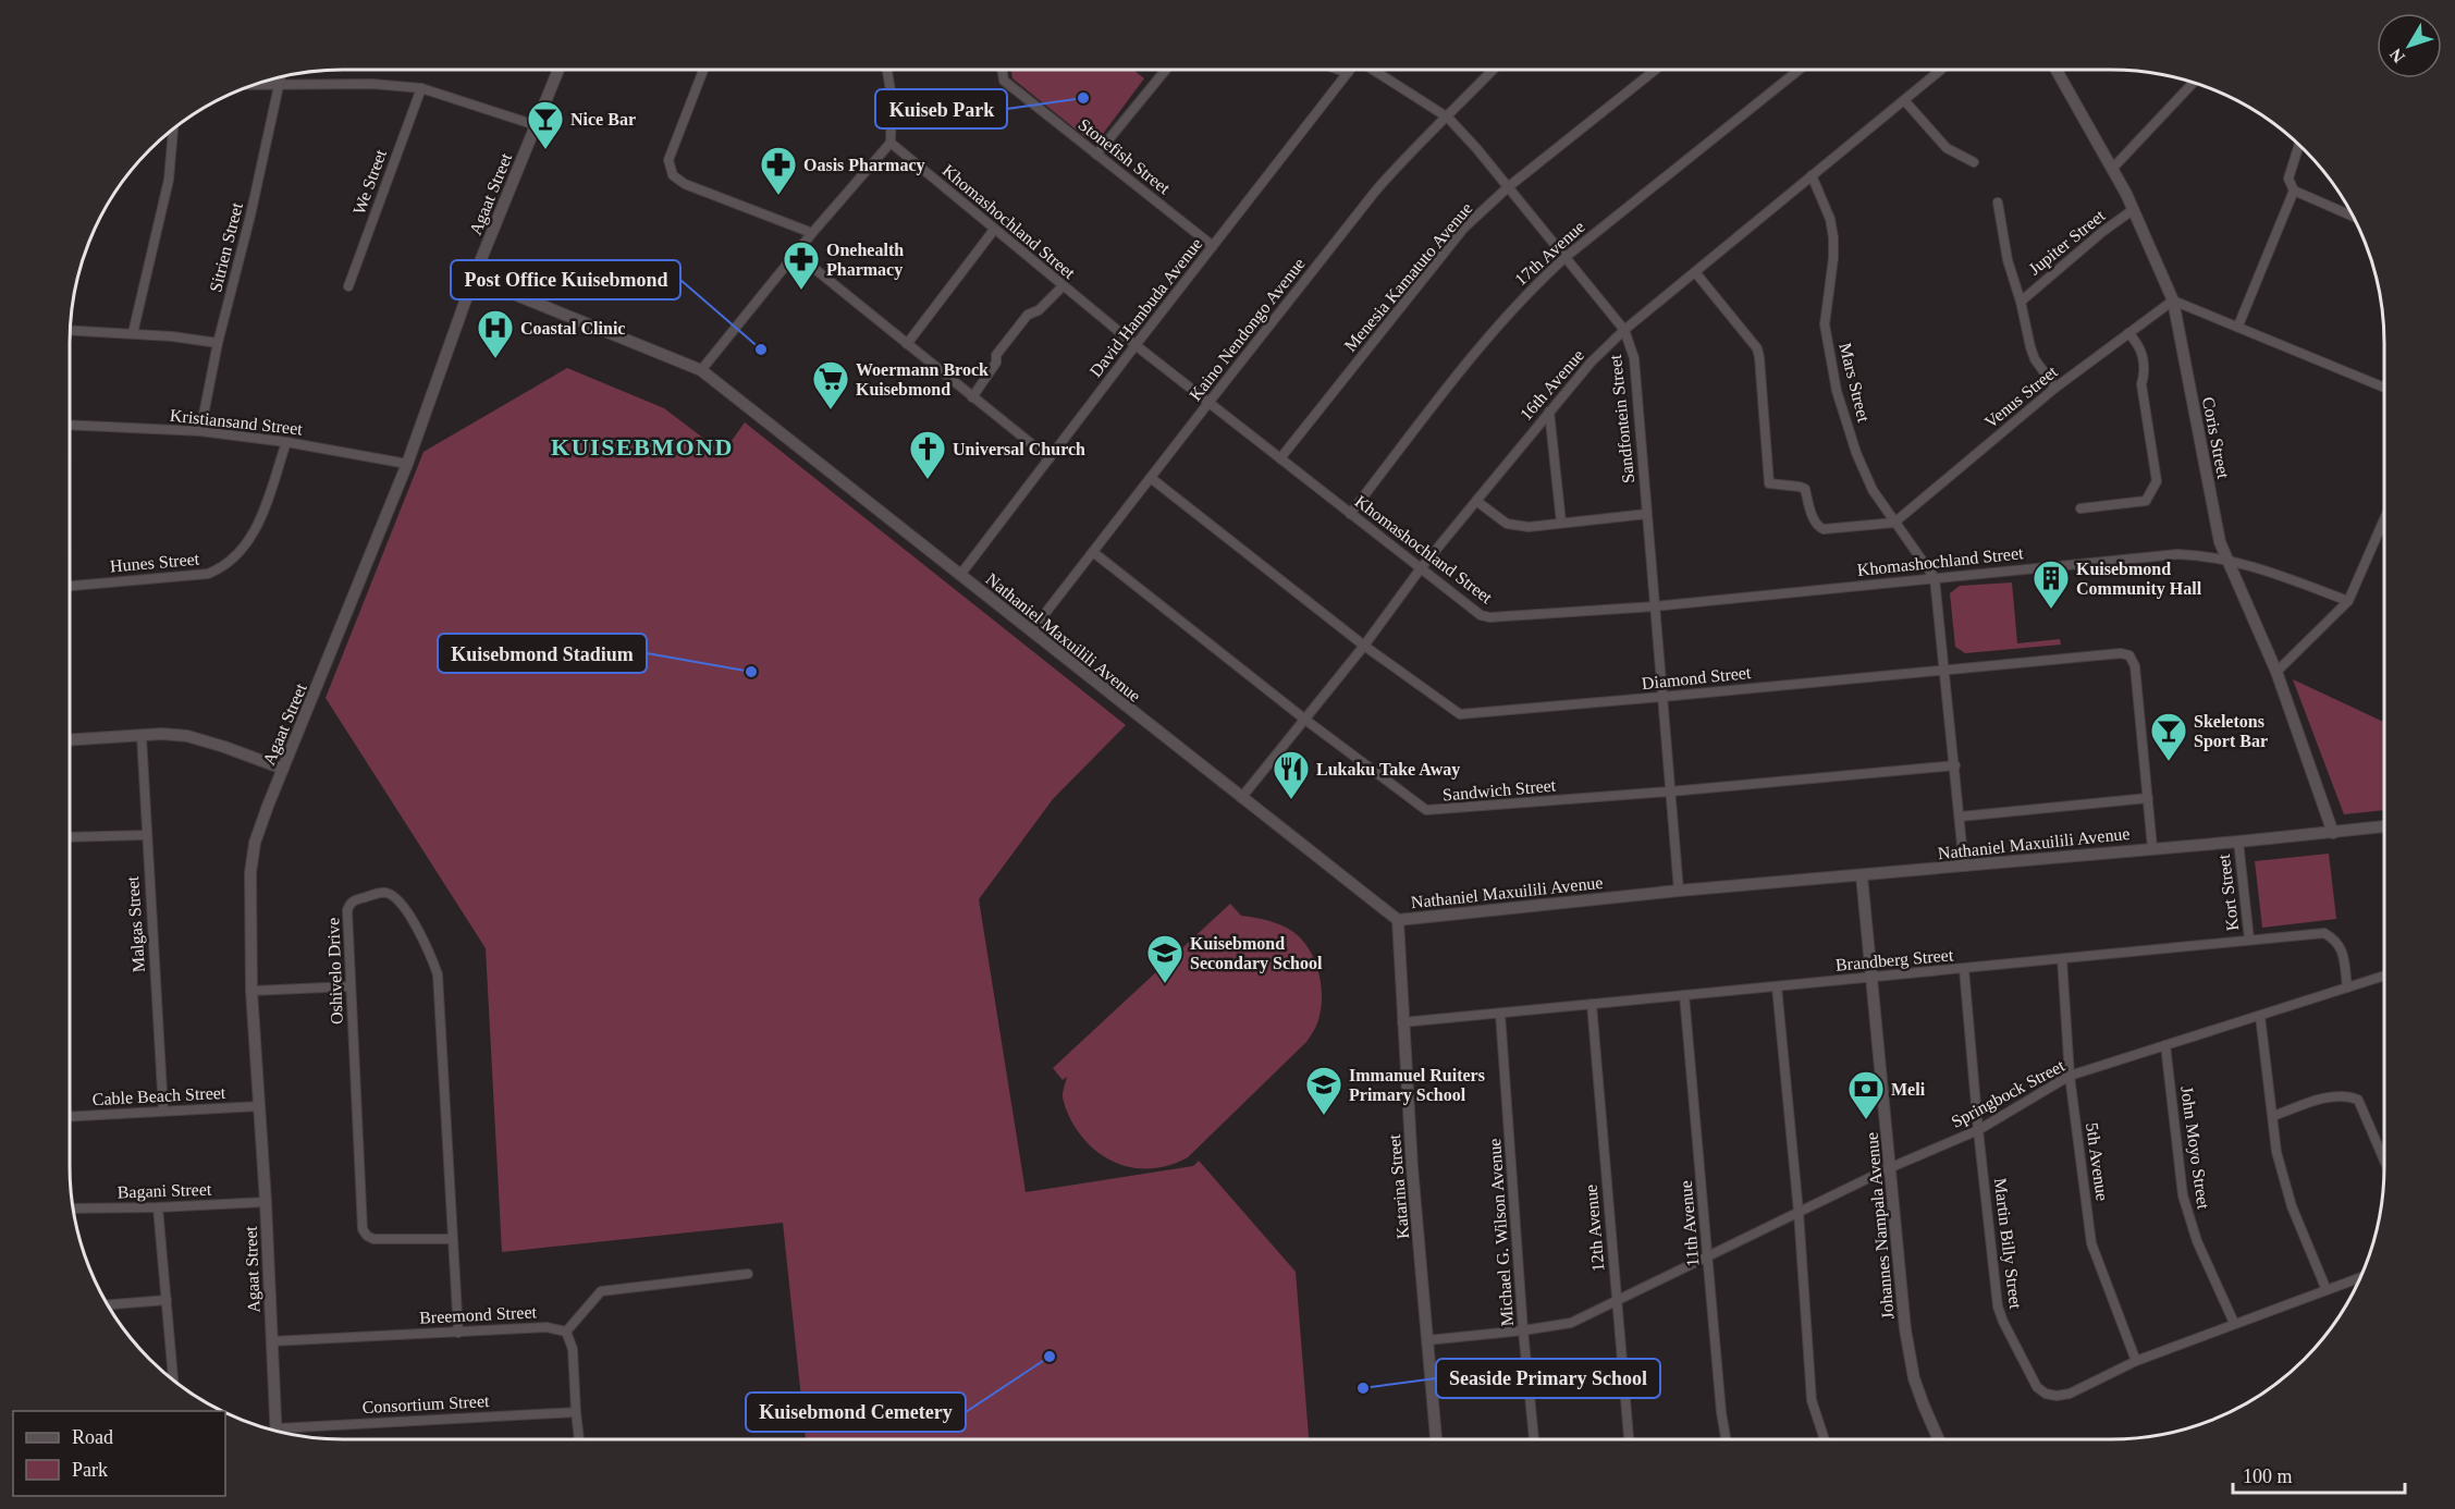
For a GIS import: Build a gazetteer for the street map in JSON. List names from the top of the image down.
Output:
{
  "streets": {
    "street": [
      "Stonefish Street",
      "We Street",
      "Agaat Street",
      "Khomashochland Street",
      "Jupiter Street",
      "Sitrien Street",
      "17th Avenue",
      "Menesia Kamatuto Avenue",
      "David Hambuda Avenue",
      "Kaino Nendongo Avenue",
      "Mars Street",
      "16th Avenue",
      "Venus Street",
      "Sandfontein Street",
      "Kristiansand Street",
      "Coris Street",
      "Hunes Street",
      "Nathaniel Maxuilili Avenue",
      "Diamond Street",
      "Sandwich Street",
      "Kort Street",
      "Malgas Street",
      "Brandberg Street",
      "Oshivelo Drive",
      "Springbock Street",
      "Cable Beach Street",
      "John Moyo Street",
      "5th Avenue",
      "Katarina Street",
      "Bagani Street",
      "11th Avenue",
      "Johannes Nampala Avenue",
      "12th Avenue",
      "Michael G. Wilson Avenue",
      "Martin Billy Street",
      "Breemond Street",
      "Consortium Street"
    ]
  },
  "crossings": [
    ["Stonefish Street", "David Hambuda Avenue"],
    ["Agaat Street", "Kristiansand Street"],
    ["Agaat Street", "Nathaniel Maxuilili Avenue"],
    ["Agaat Street", "Cable Beach Street"],
    ["Agaat Street", "Bagani Street"],
    ["Agaat Street", "Breemond Street"],
    ["Agaat Street", "Consortium Street"],
    ["Khomashochland Street", "17th Avenue"],
    ["Khomashochland Street", "Menesia Kamatuto Avenue"],
    ["Khomashochland Street", "David Hambuda Avenue"],
    ["Khomashochland Street", "Kaino Nendongo Avenue"],
    ["Khomashochland Street", "Mars Street"],
    ["Khomashochland Street", "16th Avenue"],
    ["Khomashochland Street", "Sandfontein Street"],
    ["Khomashochland Street", "Coris Street"],
    ["Jupiter Street", "Coris Street"],
    ["Sitrien Street", "Kristiansand Street"],
    ["17th Avenue", "Sandfontein Street"],
    ["Menesia Kamatuto Avenue", "Sandfontein Street"],
    ["David Hambuda Avenue", "Nathaniel Maxuilili Avenue"],
    ["Kaino Nendongo Avenue", "Sandfontein Street"],
    ["Kaino Nendongo Avenue", "Nathaniel Maxuilili Avenue"],
    ["Kaino Nendongo Avenue", "Diamond Street"],
    ["Kaino Nendongo Avenue", "Sandwich Street"],
    ["Mars Street", "16th Avenue"],
    ["Mars Street", "Venus Street"],
    ["16th Avenue", "Sandfontein Street"],
    ["16th Avenue", "Nathaniel Maxuilili Avenue"],
    ["16th Avenue", "Diamond Street"],
    ["16th Avenue", "Sandwich Street"],
    ["Venus Street", "Coris Street"],
    ["Sandfontein Street", "Nathaniel Maxuilili Avenue"],
    ["Sandfontein Street", "Diamond Street"],
    ["Sandfontein Street", "Sandwich Street"],
    ["Kristiansand Street", "Hunes Street"],
    ["Coris Street", "Nathaniel Maxuilili Avenue"],
    ["Nathaniel Maxuilili Avenue", "Diamond Street"],
    ["Nathaniel Maxuilili Avenue", "Kort Street"],
    ["Nathaniel Maxuilili Avenue", "Katarina Street"],
    ["Nathaniel Maxuilili Avenue", "Johannes Nampala Avenue"],
    ["Kort Street", "Brandberg Street"],
    ["Malgas Street", "Cable Beach Street"],
    ["Brandberg Street", "Springbock Street"],
    ["Brandberg Street", "5th Avenue"],
    ["Brandberg Street", "Katarina Street"],
    ["Brandberg Street", "11th Avenue"],
    ["Brandberg Street", "Johannes Nampala Avenue"],
    ["Brandberg Street", "12th Avenue"],
    ["Brandberg Street", "Michael G. Wilson Avenue"],
    ["Brandberg Street", "Martin Billy Street"],
    ["Oshivelo Drive", "Breemond Street"],
    ["Springbock Street", "John Moyo Street"],
    ["Springbock Street", "5th Avenue"],
    ["Springbock Street", "Katarina Street"],
    ["Springbock Street", "11th Avenue"],
    ["Springbock Street", "Johannes Nampala Avenue"],
    ["Springbock Street", "12th Avenue"],
    ["Springbock Street", "Michael G. Wilson Avenue"],
    ["Springbock Street", "Martin Billy Street"],
    ["John Moyo Street", "Martin Billy Street"],
    ["5th Avenue", "Martin Billy Street"]
  ],
  "districts": ["KUISEBMOND"],
  "places": {
    "other": [
      "Kuiseb Park",
      "Post Office Kuisebmond",
      "Kuisebmond Stadium",
      "Kuisebmond Cemetery",
      "Seaside Primary School"
    ],
    "bar": ["Nice Bar", "Skeletons Sport Bar"],
    "pharmacy": ["Oasis Pharmacy", "Onehealth Pharmacy"],
    "hospital": ["Coastal Clinic"],
    "supermarket": ["Woermann Brock Kuisebmond"],
    "church": ["Universal Church"],
    "building": ["Kuisebmond Community Hall"],
    "restaurant": ["Lukaku Take Away"],
    "school or university": ["Kuisebmond Secondary School", "Immanuel Ruiters Primary School"],
    "bank": ["Meli"]
  },
  "legend": ["Road", "Park"],
  "scale_bar": "100 m",
  "north": "bottom left"
}
